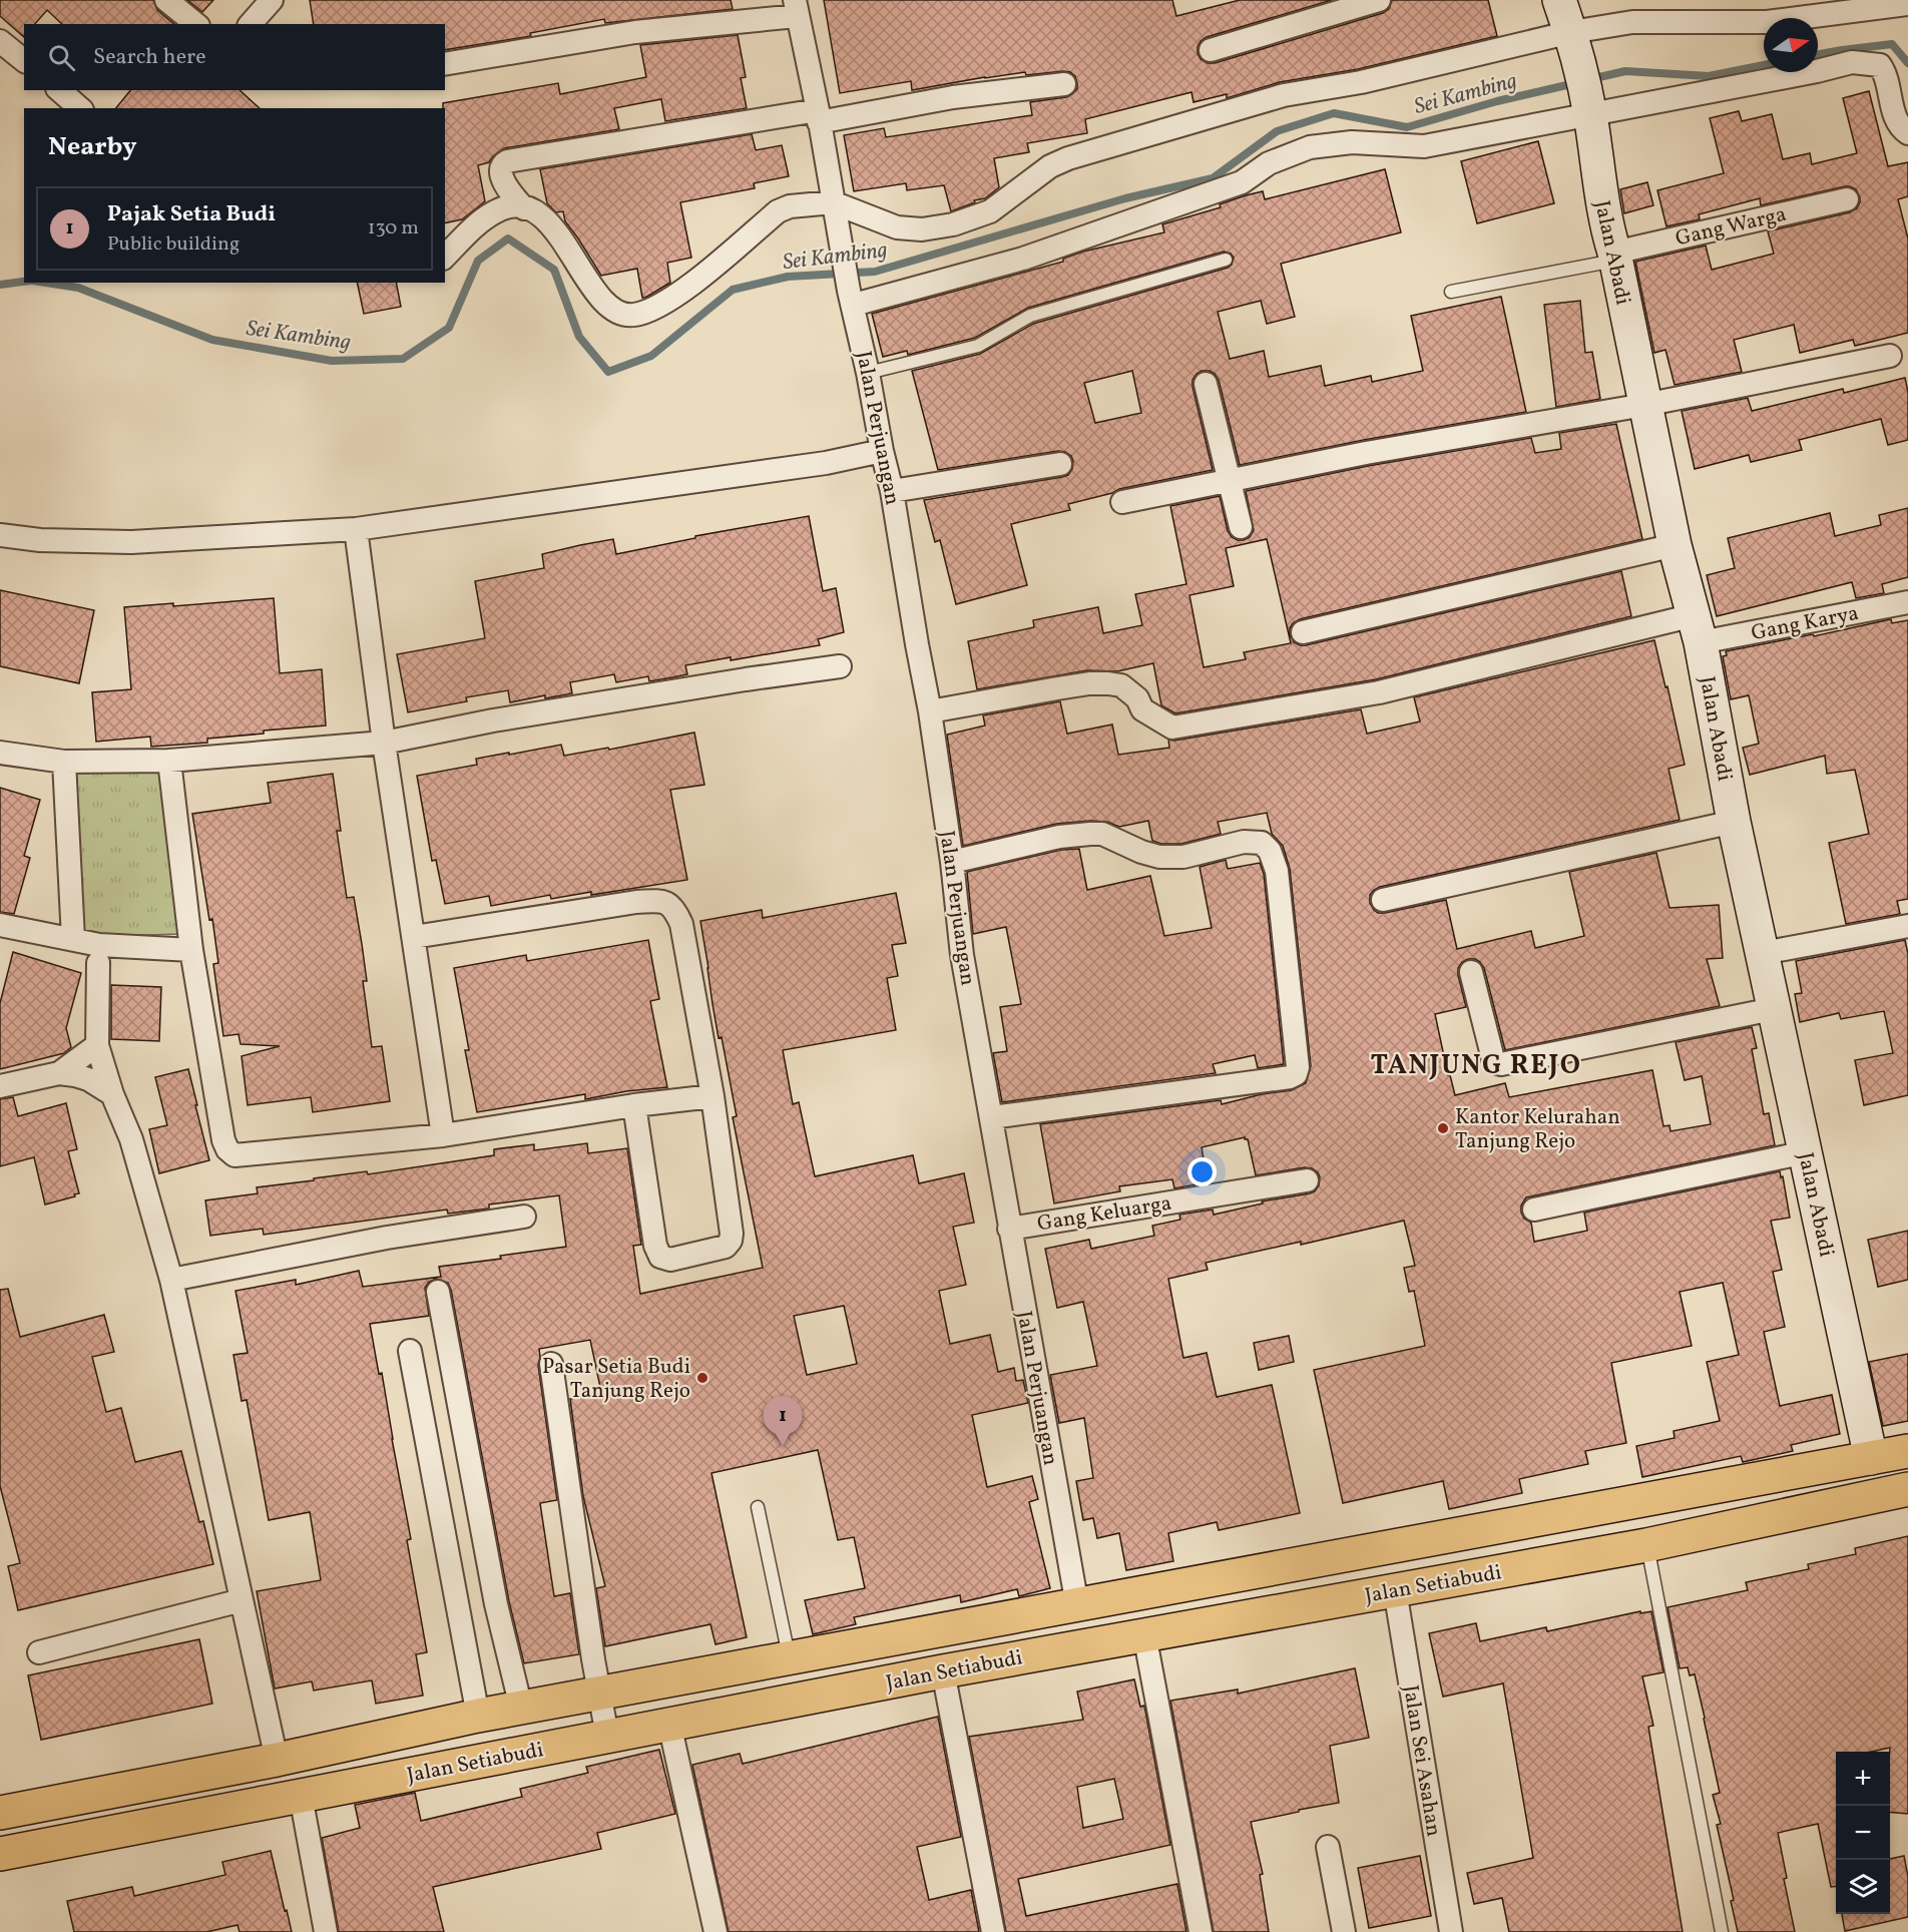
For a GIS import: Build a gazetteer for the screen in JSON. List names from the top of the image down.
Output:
{
  "streets": {
    "main road": ["Jalan Setiabudi"],
    "street": [
      "Gang Warga",
      "Jalan Abadi",
      "Jalan Perjuangan",
      "Gang Karya",
      "Gang Keluarga",
      "Jalan Sei Asahan"
    ]
  },
  "crossings": [
    ["Gang Warga", "Jalan Abadi"],
    ["Jalan Abadi", "Gang Karya"],
    ["Jalan Abadi", "Jalan Setiabudi"],
    ["Jalan Perjuangan", "Gang Karya"],
    ["Jalan Perjuangan", "Gang Keluarga"],
    ["Jalan Perjuangan", "Jalan Setiabudi"],
    ["Jalan Setiabudi", "Jalan Sei Asahan"]
  ],
  "districts": ["TANJUNG REJO"],
  "water": ["Sei Kambing"],
  "places": ["Kantor Kelurahan Tanjung Rejo", "Pasar Setia Budi Tanjung Rejo"],
  "north": "right",
  "page": {
    "search": "Search here",
    "heading": "Nearby",
    "list": [
      {
        "mark": "1",
        "name": "Pajak Setia Budi",
        "note": "Public building",
        "value": "130 m"
      }
    ],
    "pins": "1",
    "map_buttons": ["+", "−"]
  }
}
